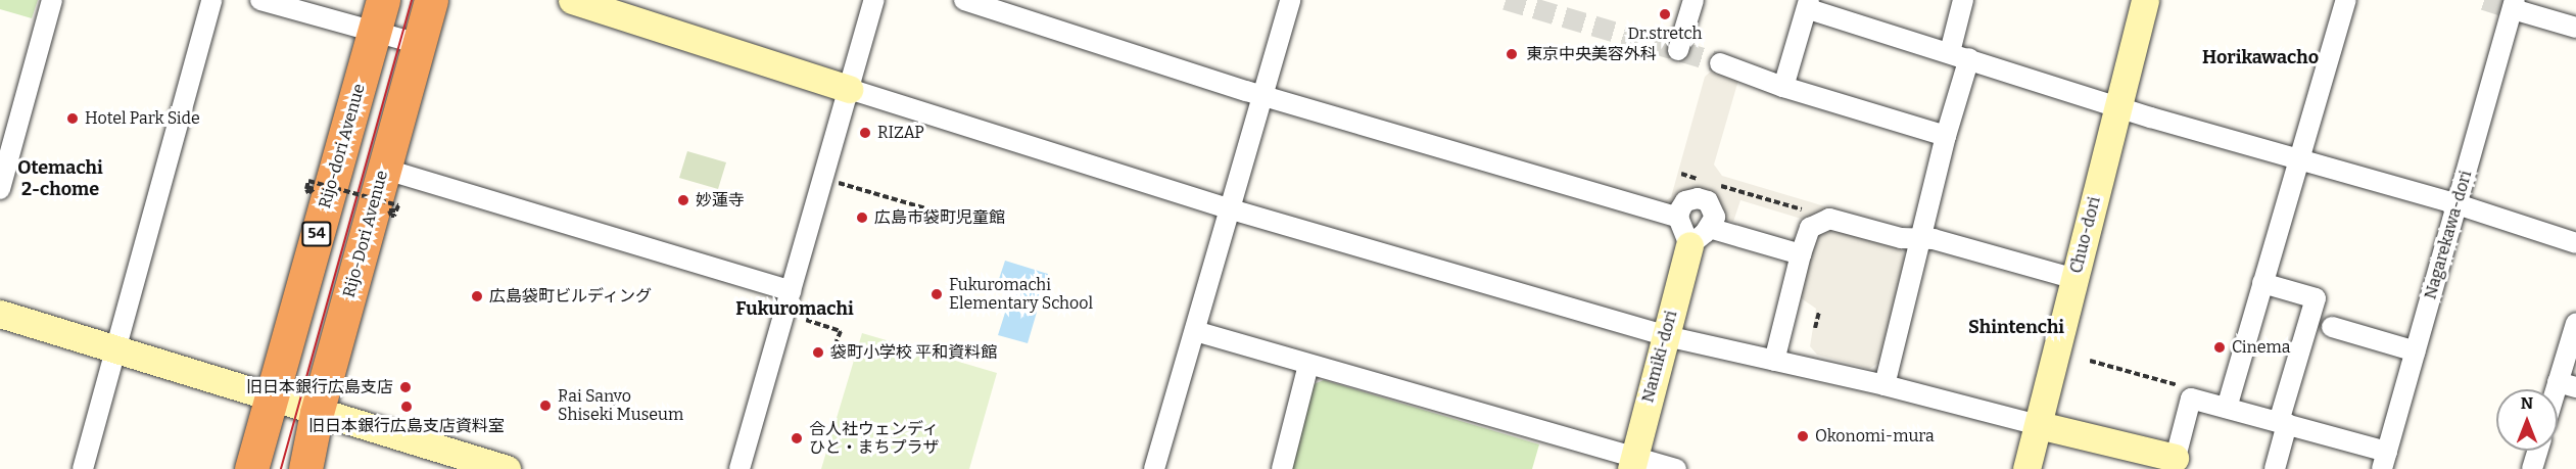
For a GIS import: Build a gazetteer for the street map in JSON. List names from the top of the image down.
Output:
{
  "streets": {
    "highway": ["Rijo-dori Avenue", "54", "Rijo-Dori Avenue"],
    "street": ["Chuo-dori", "Nagarekawa-dori", "Namiki-dori"]
  },
  "districts": [
    "Horikawacho",
    "Otemachi 2-chome",
    "Fukuromachi",
    "Shintenchi"
  ],
  "places": [
    "Dr.stretch",
    "東京中央美容外科",
    "Hotel Park Side",
    "RIZAP",
    "妙蓮寺",
    "広島市袋町児童館",
    "Fukuromachi Elementary School",
    "広島袋町ビルディング",
    "Cinema",
    "袋町小学校 平和資料館",
    "旧日本銀行広島支店",
    "Rai Sanyo Shiseki Museum",
    "旧日本銀行広島支店資料室",
    "Okonomi-mura",
    "合人社ウェンディ ひと・まちプラザ"
  ],
  "north": "top"
}
